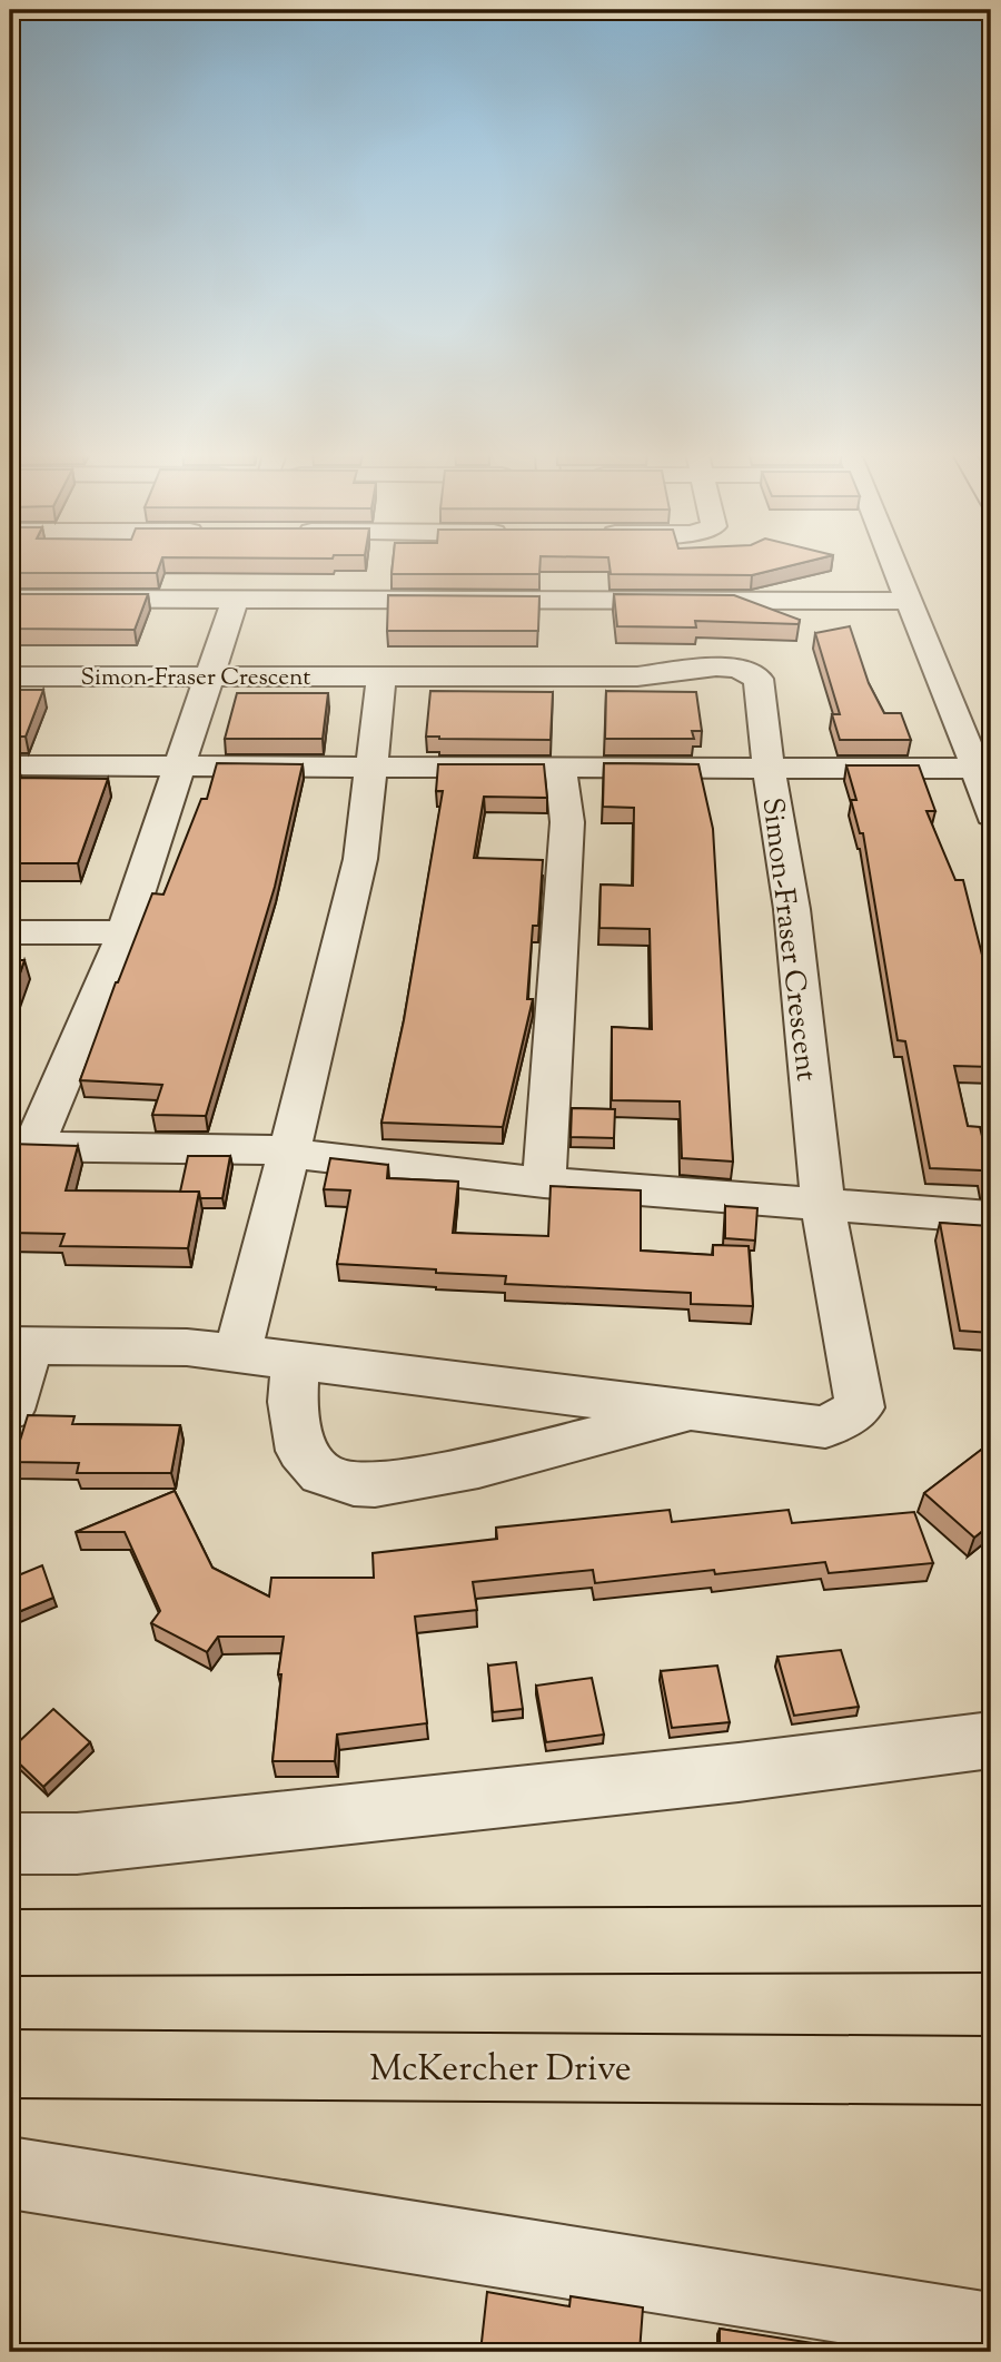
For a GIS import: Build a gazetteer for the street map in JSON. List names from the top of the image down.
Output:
{
  "streets": {
    "main road": ["McKercher Drive"],
    "street": ["Simon-Fraser Crescent"]
  }
}
